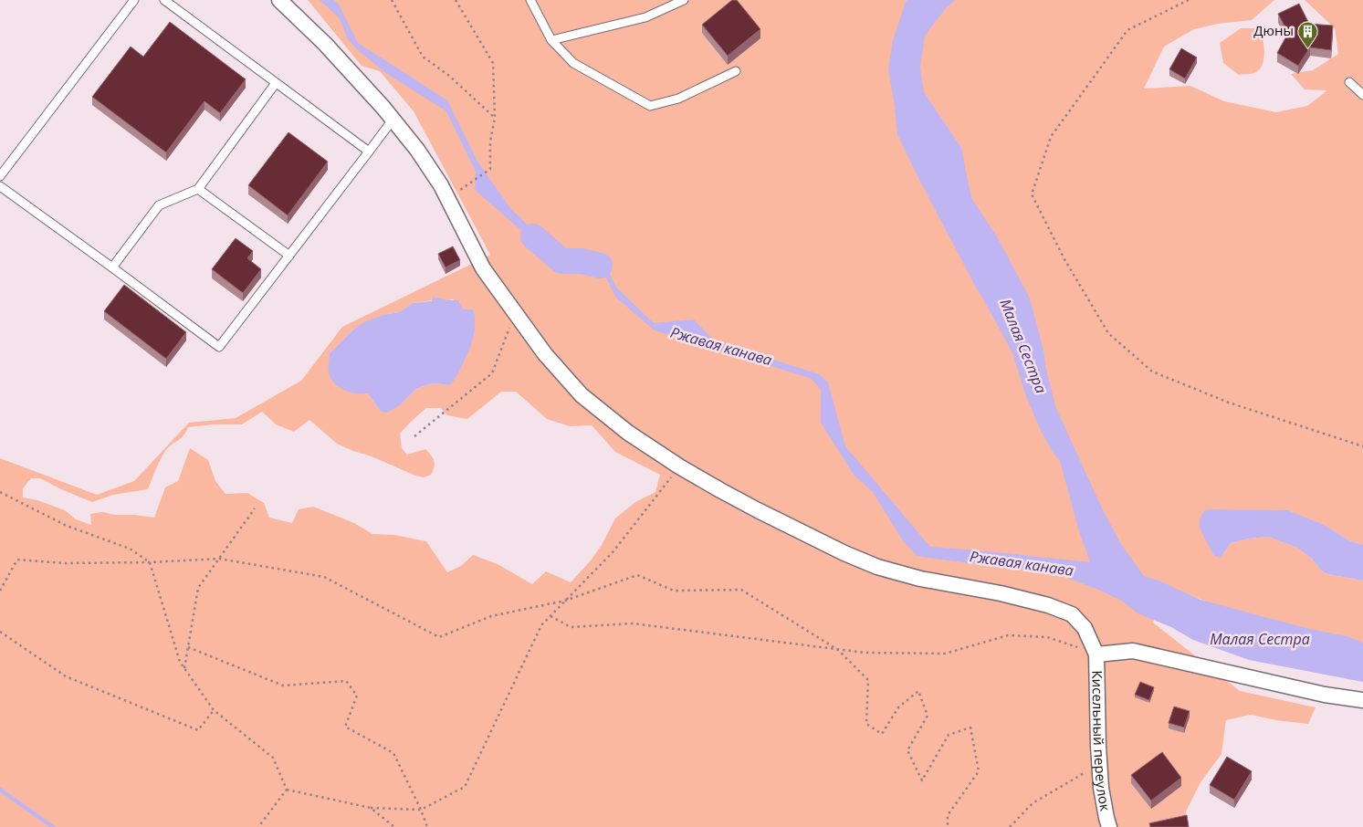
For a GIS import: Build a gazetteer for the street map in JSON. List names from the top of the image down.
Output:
{
  "streets": {
    "street": ["Кисельный переулок"]
  },
  "water": ["Ржавая канава", "Малая Сестра"],
  "places": {
    "building": ["Дюны"]
  }
}
